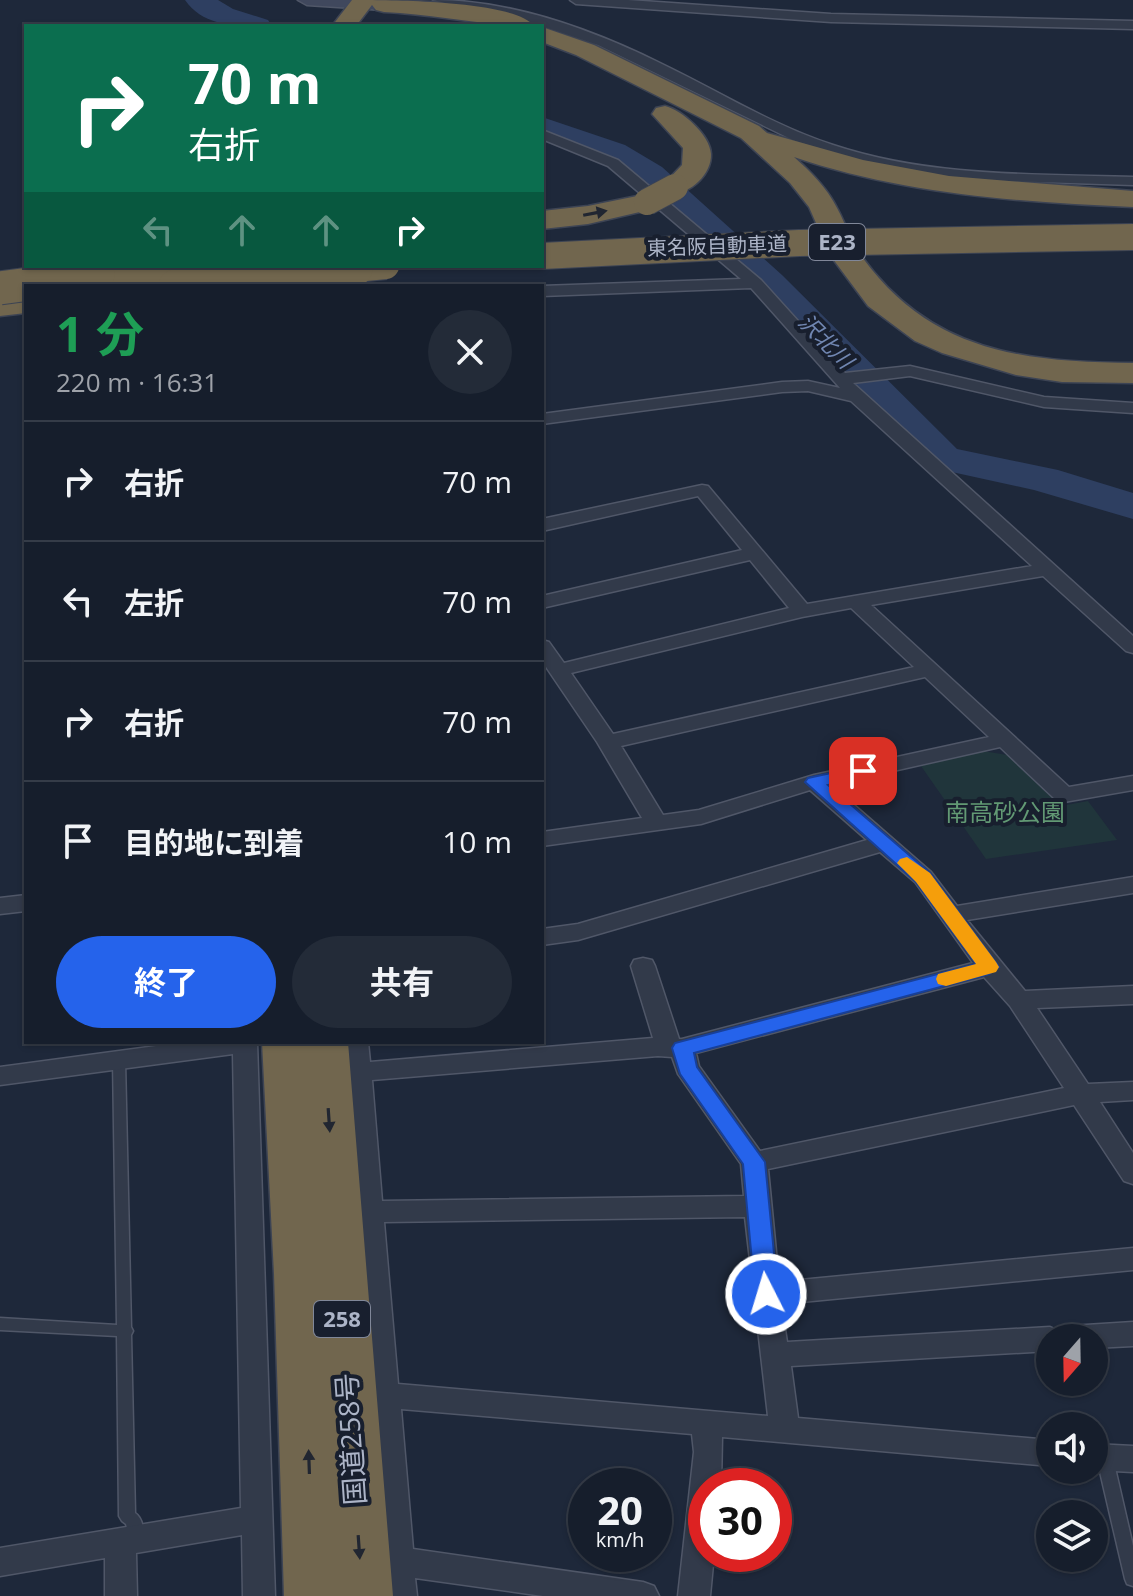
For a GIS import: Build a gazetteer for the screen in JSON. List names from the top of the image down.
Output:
{
  "streets": {
    "highway": [
      "E23",
      "東名阪自動車道",
      "258",
      "国道258号"
    ]
  },
  "water": ["沢北川"],
  "parks": ["南高砂公園"],
  "north": "bottom",
  "page": {
    "turn": ["70 m", "右折"],
    "heading": ["1 分", "220 m · 16:31"],
    "list": [
      {
        "name": "右折",
        "value": "70 m"
      },
      {
        "name": "左折",
        "value": "70 m"
      },
      {
        "name": "右折",
        "value": "70 m"
      },
      {
        "name": "目的地に到着",
        "value": "10 m"
      }
    ],
    "buttons": ["終了", "共有"],
    "speed": "20 km/h",
    "limit": "30"
  }
}
